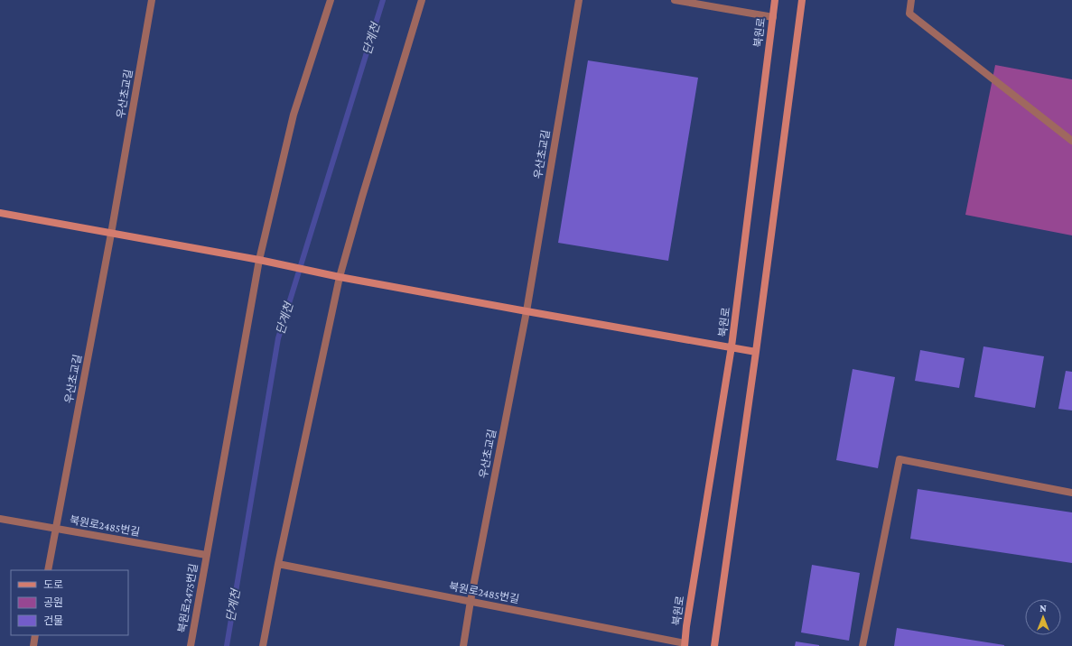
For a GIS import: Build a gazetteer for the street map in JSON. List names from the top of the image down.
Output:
{
  "streets": {
    "street": [
      "북원로",
      "우산초교길",
      "북원로2485번길",
      "북원로2475번길"
    ]
  },
  "crossings": [
    ["북원로", "북원로2485번길"],
    ["우산초교길", "북원로2485번길"],
    ["북원로2485번길", "북원로2475번길"]
  ],
  "water": ["단계천"],
  "legend": ["도로", "공원", "건물"],
  "north": "top"
}
